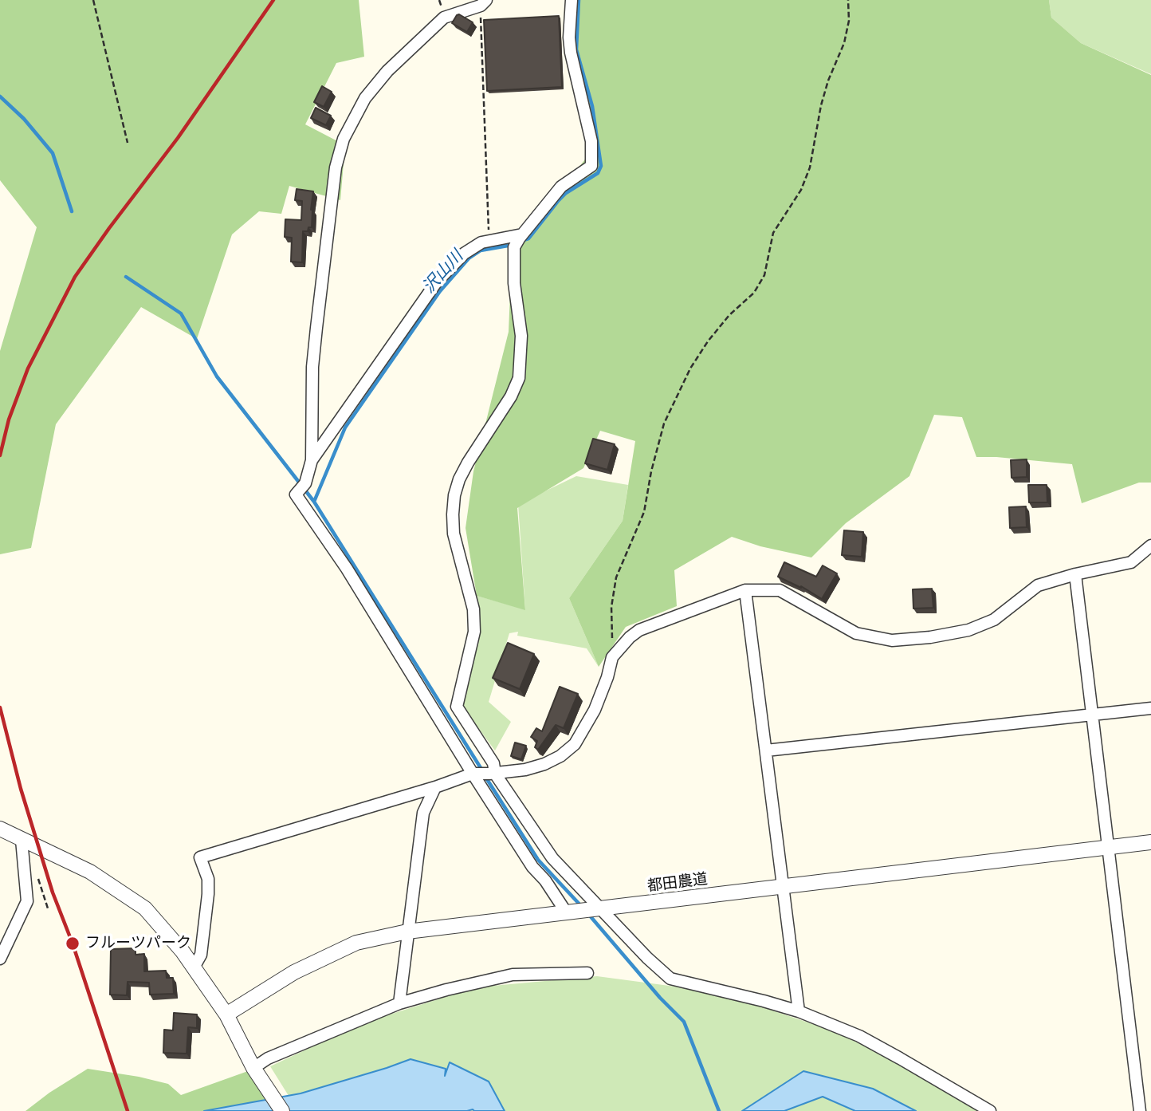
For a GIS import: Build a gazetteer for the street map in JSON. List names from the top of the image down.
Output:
{
  "streets": {
    "street": ["都田農道"]
  },
  "water": ["沢山川"],
  "places": ["フルーツパーク"]
}
